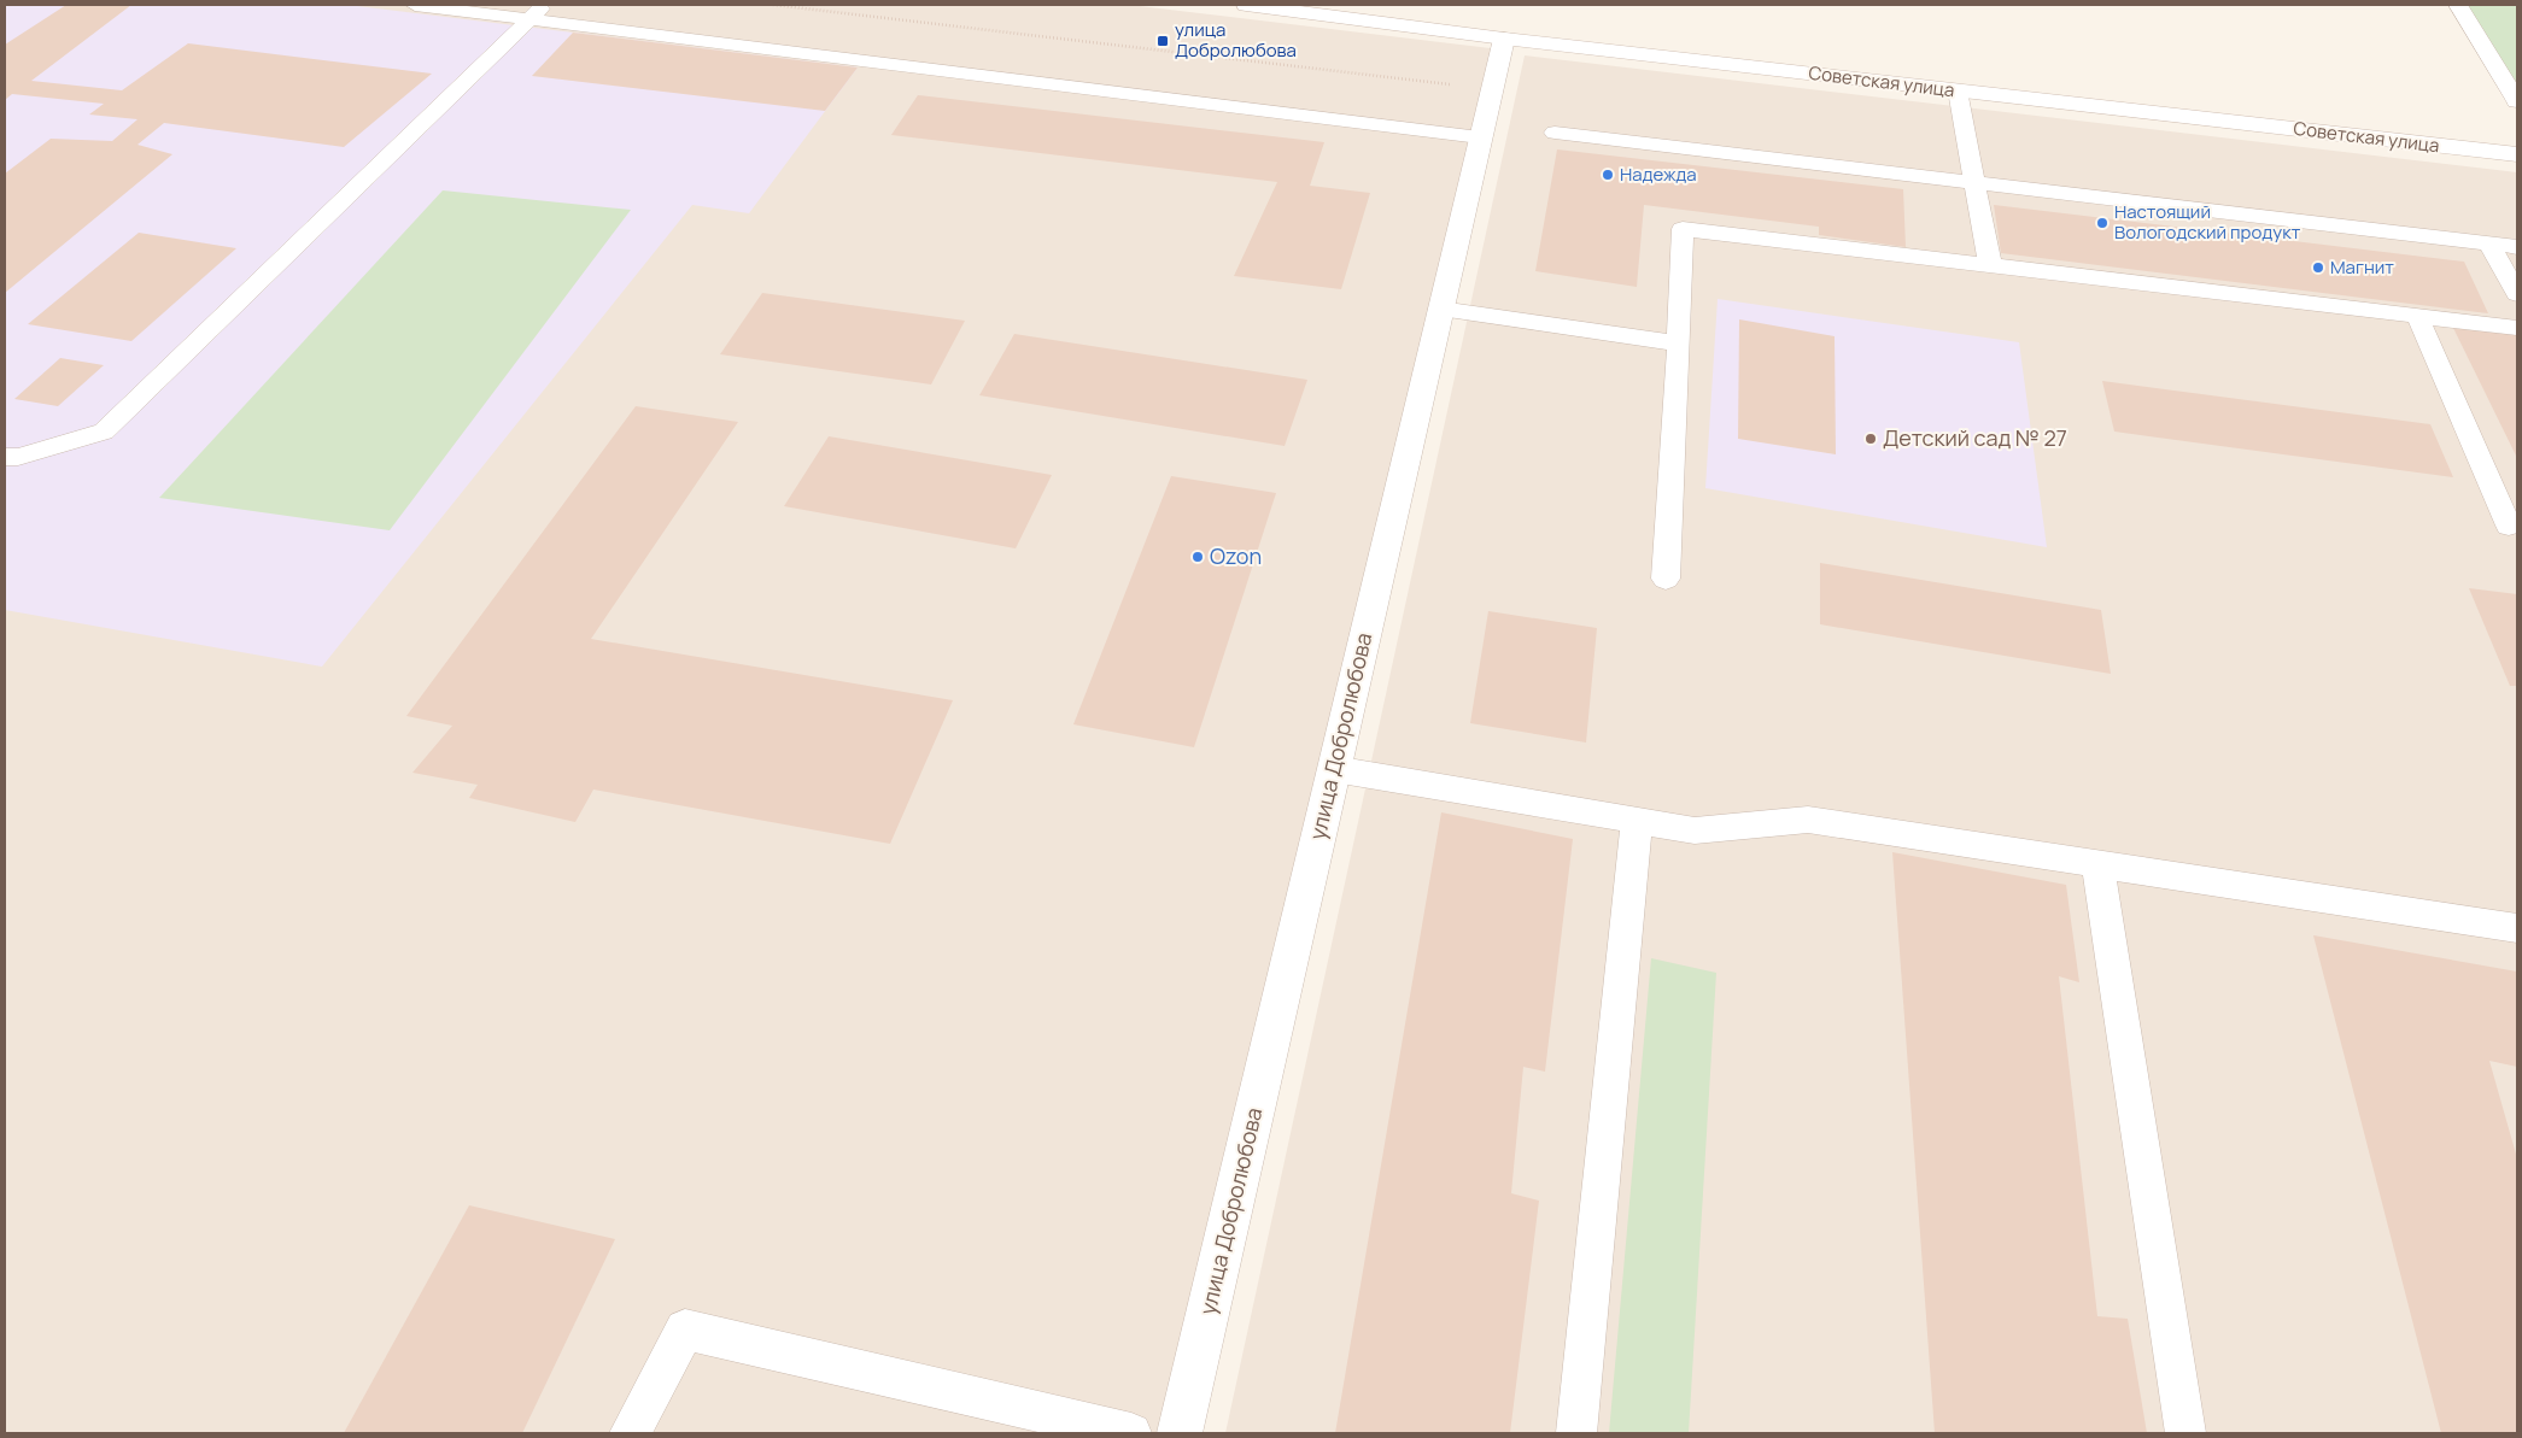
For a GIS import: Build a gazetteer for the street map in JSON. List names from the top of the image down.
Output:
{
  "streets": {
    "street": ["Советская улица", "улица Добролюбова"]
  },
  "crossings": [
    ["Советская улица", "улица Добролюбова"]
  ],
  "places": {
    "transit": ["улица Добролюбова"],
    "other": [
      "Надежда",
      "Настоящий Вологодский продукт",
      "Магнит",
      "Детский сад № 27",
      "Ozon"
    ]
  }
}
